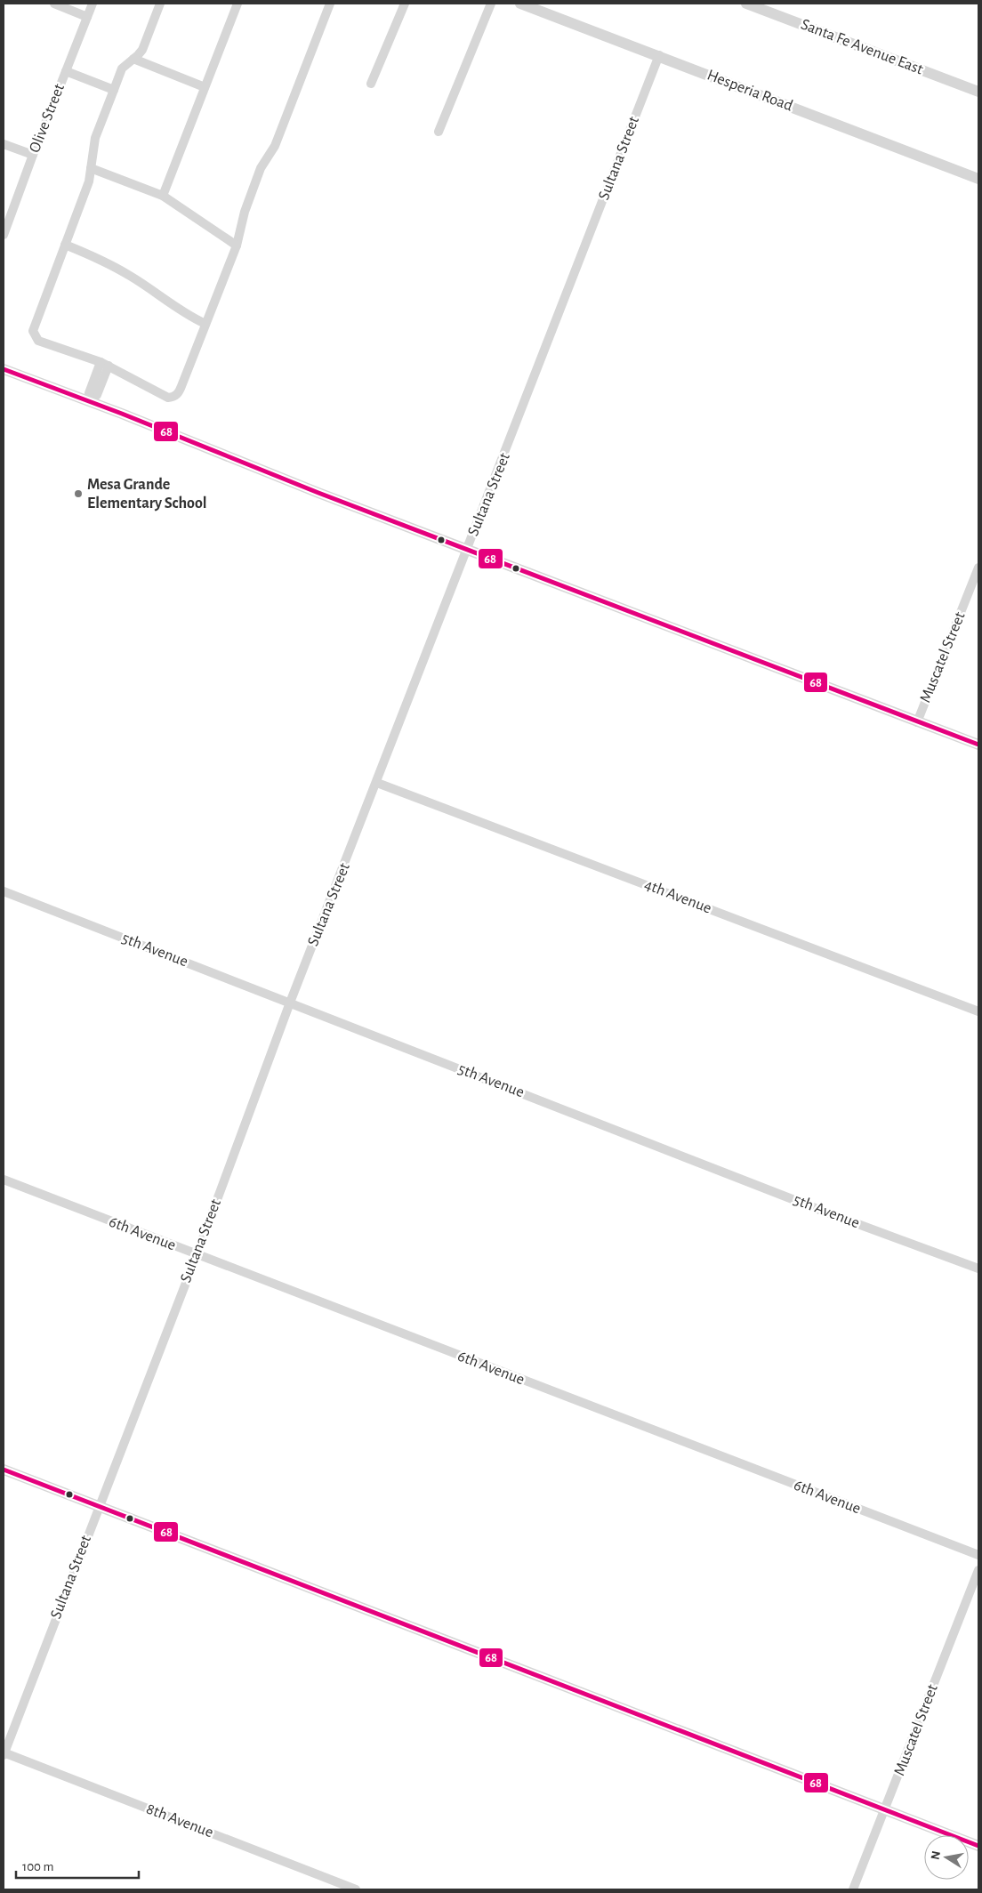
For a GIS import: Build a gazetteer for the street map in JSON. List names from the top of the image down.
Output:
{
  "streets": {
    "street": [
      "Santa Fe Avenue East",
      "Hesperia Road",
      "Olive Street",
      "Sultana Street",
      "Muscatel Street",
      "4th Avenue",
      "5th Avenue",
      "6th Avenue",
      "8th Avenue"
    ]
  },
  "crossings": [
    ["Hesperia Road", "Sultana Street"],
    ["Sultana Street", "4th Avenue"],
    ["Sultana Street", "5th Avenue"],
    ["Sultana Street", "6th Avenue"],
    ["Sultana Street", "8th Avenue"]
  ],
  "places": ["Mesa Grande Elementary School"],
  "lines": ["transit line 68"],
  "scale_bar": "100 m",
  "north": "left"
}
